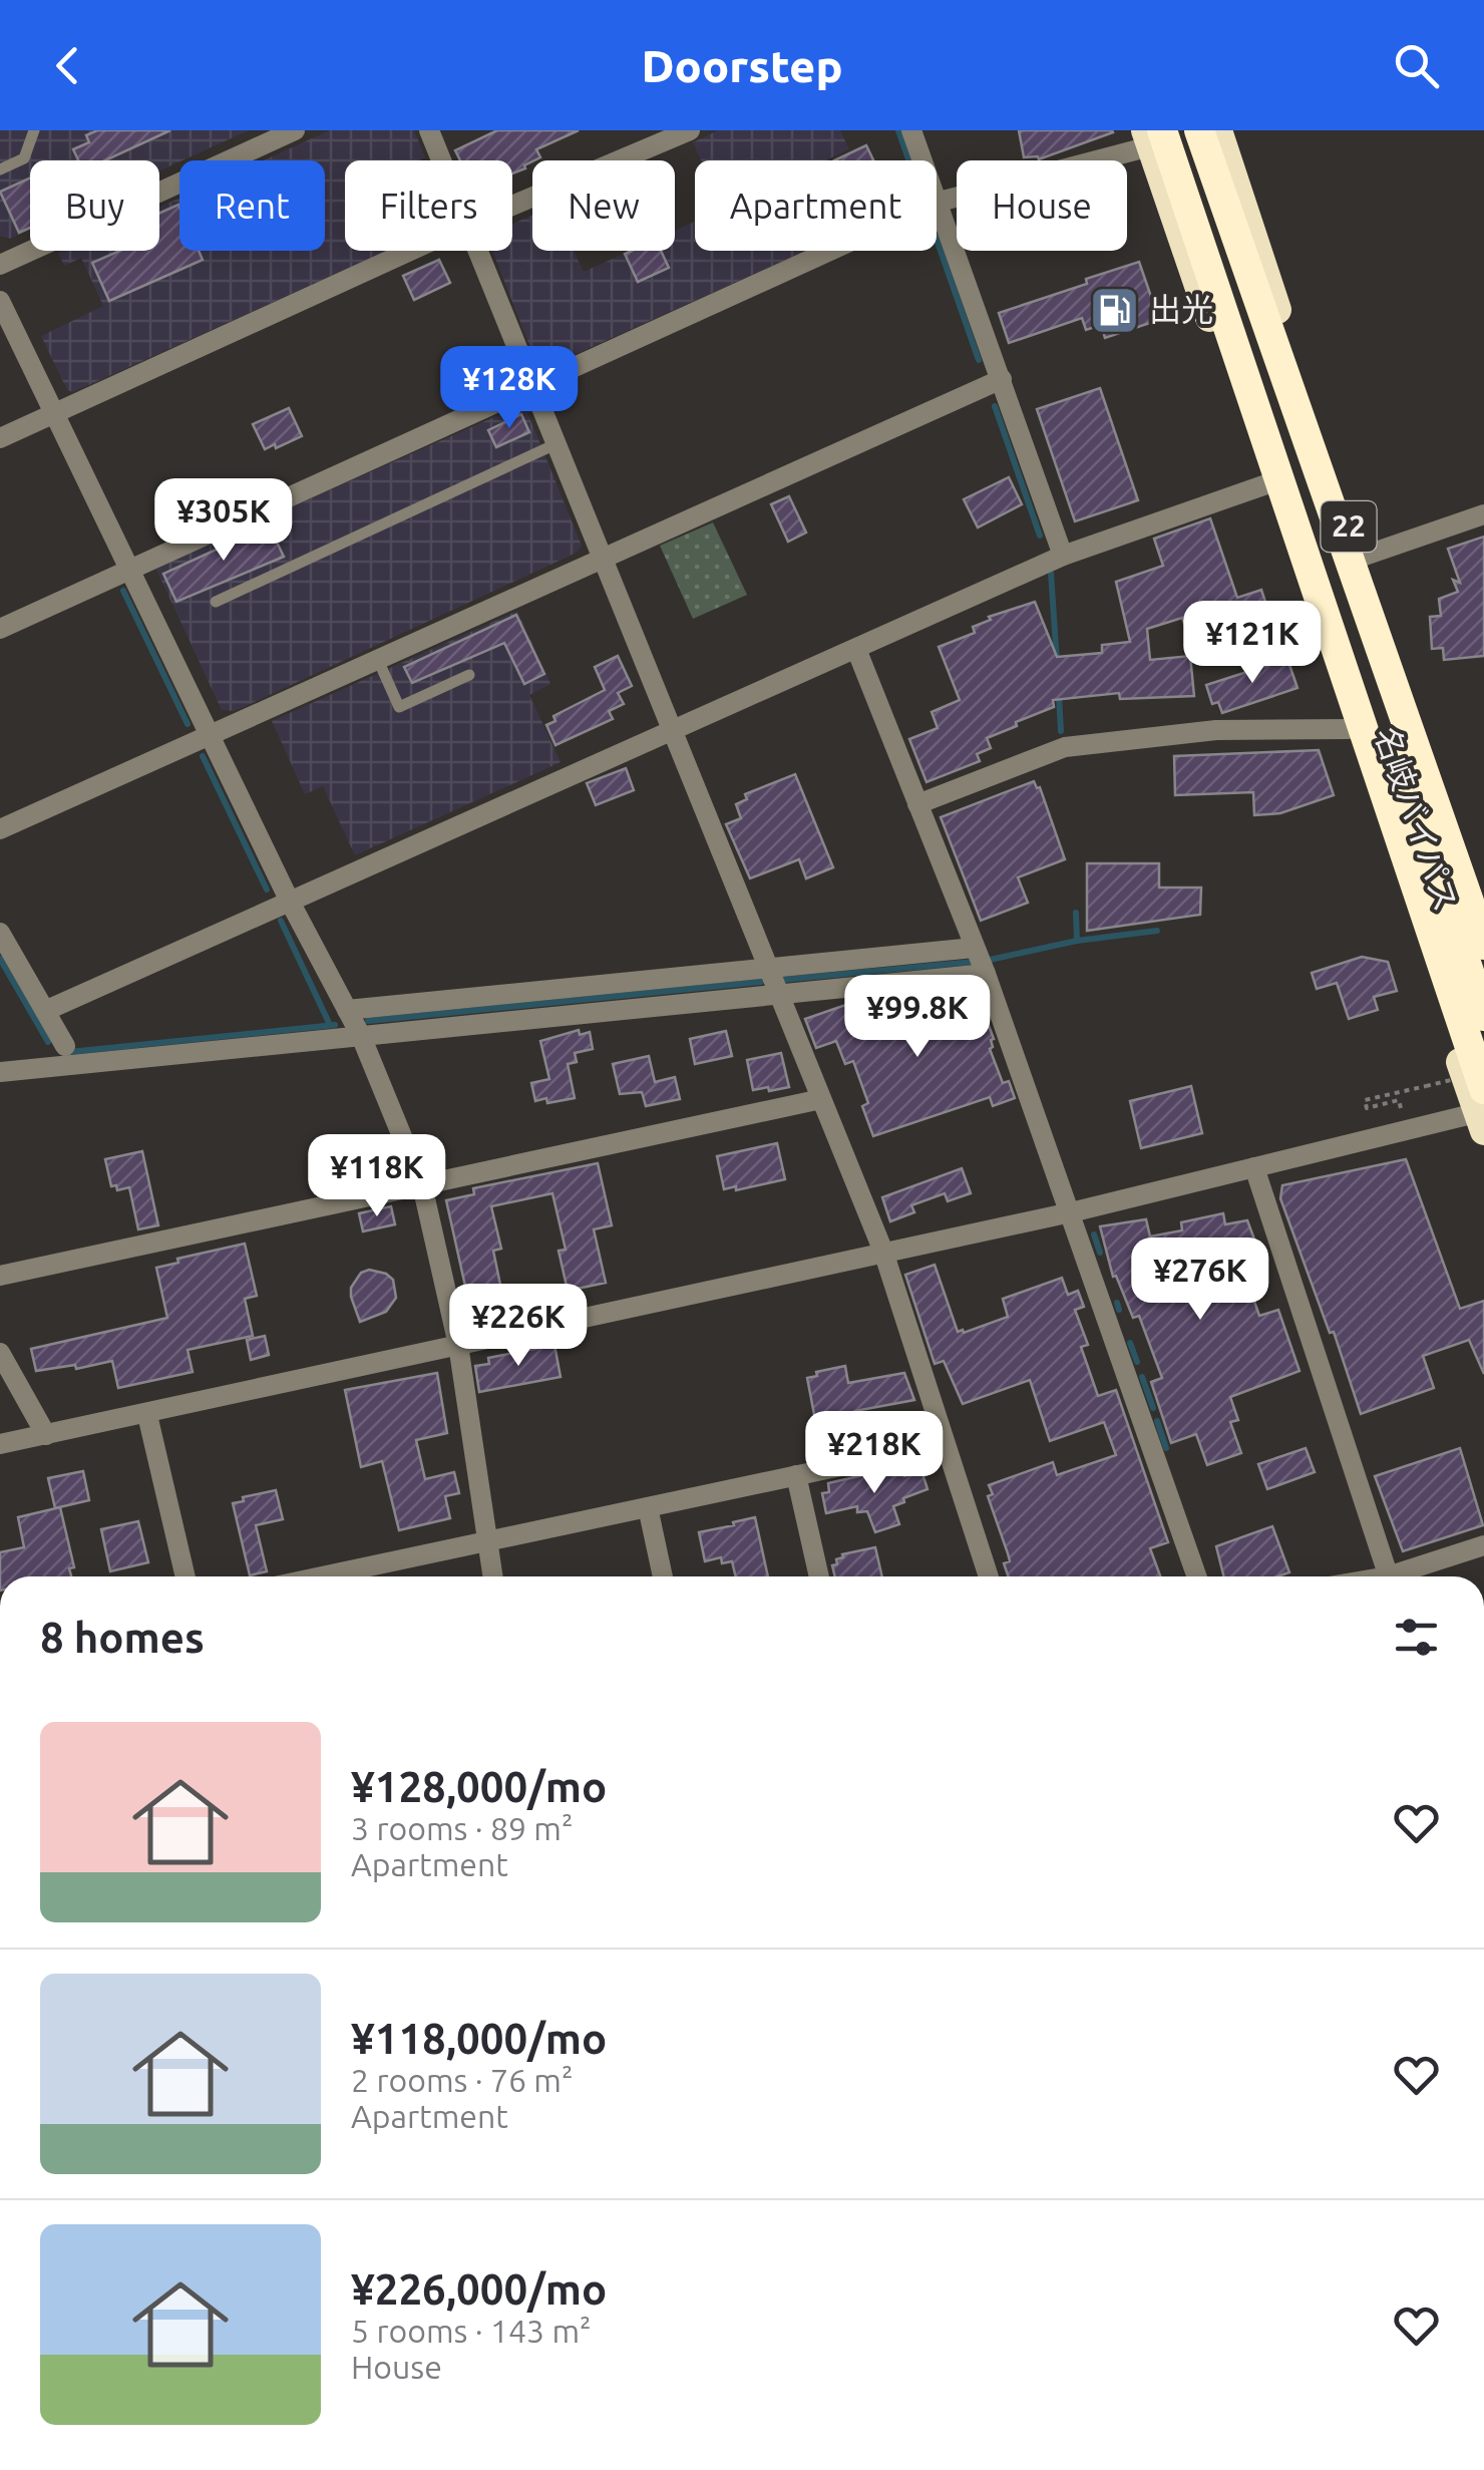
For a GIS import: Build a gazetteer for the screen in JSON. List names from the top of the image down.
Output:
{
  "streets": {
    "highway": ["22", "名岐バイパス"]
  },
  "places": {
    "fuel station": ["出光"]
  },
  "page": {
    "header": "Doorstep",
    "chip": [
      "Buy",
      "Rent",
      "Filters",
      "New",
      "Apartment",
      "House"
    ],
    "price": [
      "¥128K",
      "¥305K",
      "¥121K",
      "¥99.8K",
      "¥118K",
      "¥276K",
      "¥226K",
      "¥218K"
    ],
    "heading": "8 homes",
    "list": [
      {
        "name": "¥128,000/mo",
        "note": "3 rooms · 89 m² · Apartment"
      },
      {
        "name": "¥118,000/mo",
        "note": "2 rooms · 76 m² · Apartment"
      },
      {
        "name": "¥226,000/mo",
        "note": "5 rooms · 143 m² · House"
      }
    ]
  }
}
